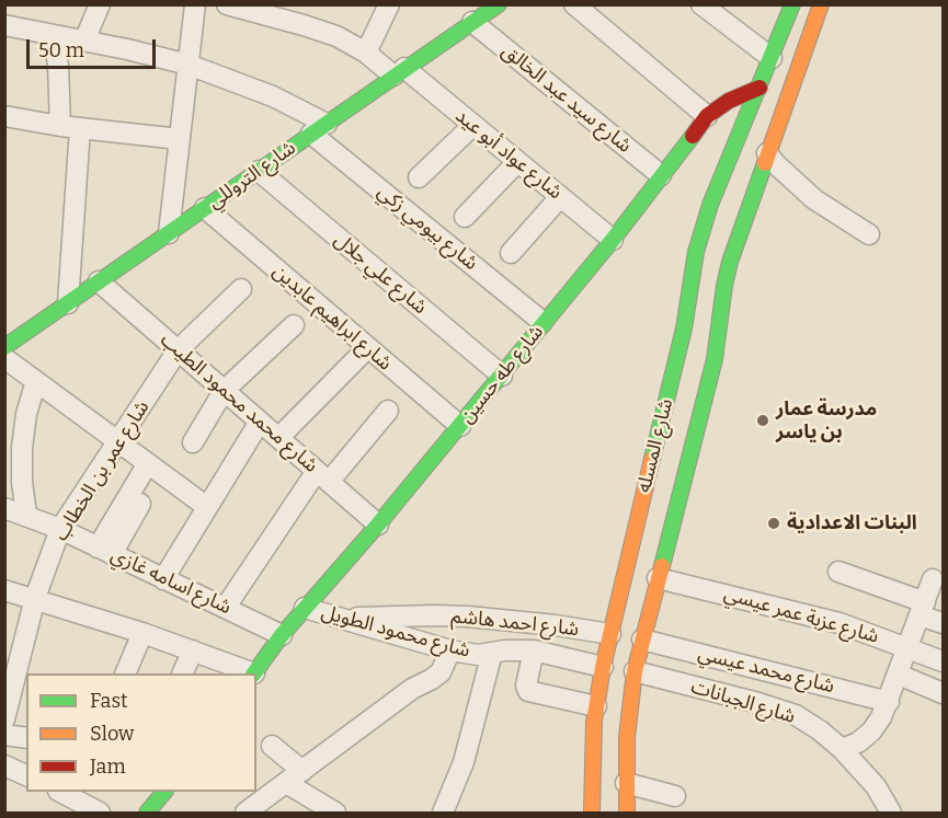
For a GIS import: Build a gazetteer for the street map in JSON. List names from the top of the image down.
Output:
{
  "streets": {
    "main road": ["شارع التروللي", "شارع طه حسين", "شارع المسله"],
    "street": [
      "شارع سيد عبد الخالق",
      "شارع عواد أبو عيد",
      "شارع بيومي زكي",
      "شارع علي جلال",
      "شارع ابراهيم عابدين",
      "شارع محمد محمود الطيب",
      "شارع عمر بن الخطاب",
      "شارع اسامه غازي",
      "شارع عزبة عمر عيسي",
      "شارع احمد هاشم",
      "شارع محمود الطويل",
      "شارع محمد عيسي",
      "شارع الجبانات"
    ]
  },
  "crossings": [
    ["شارع سيد عبد الخالق", "شارع التروللي"],
    ["شارع سيد عبد الخالق", "شارع طه حسين"],
    ["شارع عواد أبو عيد", "شارع التروللي"],
    ["شارع عواد أبو عيد", "شارع طه حسين"],
    ["شارع التروللي", "شارع بيومي زكي"],
    ["شارع التروللي", "شارع علي جلال"],
    ["شارع التروللي", "شارع ابراهيم عابدين"],
    ["شارع التروللي", "شارع محمد محمود الطيب"],
    ["شارع بيومي زكي", "شارع طه حسين"],
    ["شارع علي جلال", "شارع طه حسين"],
    ["شارع ابراهيم عابدين", "شارع طه حسين"],
    ["شارع طه حسين", "شارع محمد محمود الطيب"],
    ["شارع طه حسين", "شارع المسله"],
    ["شارع طه حسين", "شارع اسامه غازي"],
    ["شارع طه حسين", "شارع محمود الطويل"],
    ["شارع محمد محمود الطيب", "شارع عمر بن الخطاب"],
    ["شارع المسله", "شارع عزبة عمر عيسي"],
    ["شارع المسله", "شارع احمد هاشم"],
    ["شارع المسله", "شارع محمود الطويل"],
    ["شارع المسله", "شارع محمد عيسي"],
    ["شارع المسله", "شارع الجبانات"],
    ["شارع عمر بن الخطاب", "شارع اسامه غازي"],
    ["شارع احمد هاشم", "شارع محمود الطويل"]
  ],
  "places": ["مدرسة عمار بن ياسر", "البنات الاعدادية"],
  "legend": ["Fast", "Slow", "Jam"],
  "scale_bar": "50 m"
}
